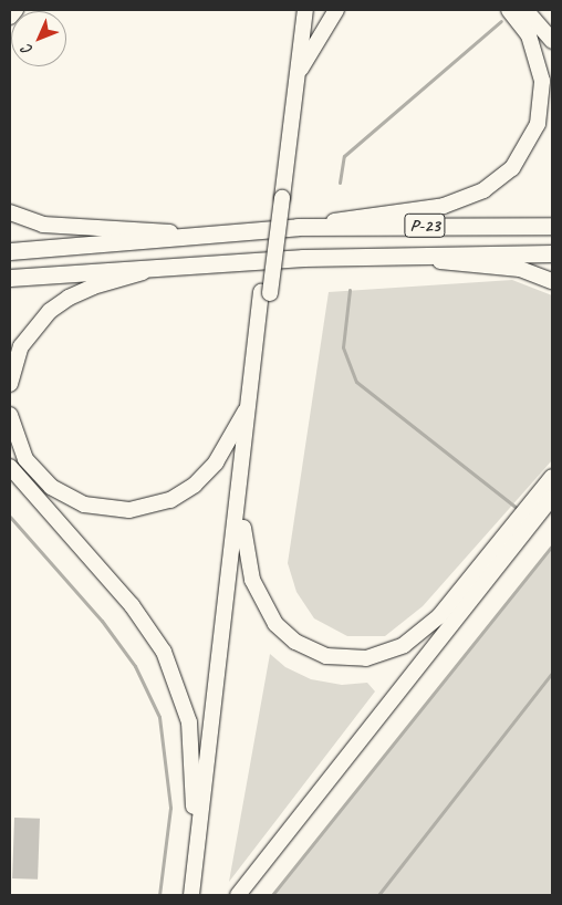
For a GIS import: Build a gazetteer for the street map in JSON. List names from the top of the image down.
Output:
{
  "streets": {
    "highway": ["Р-23"]
  },
  "north": "bottom left"
}
